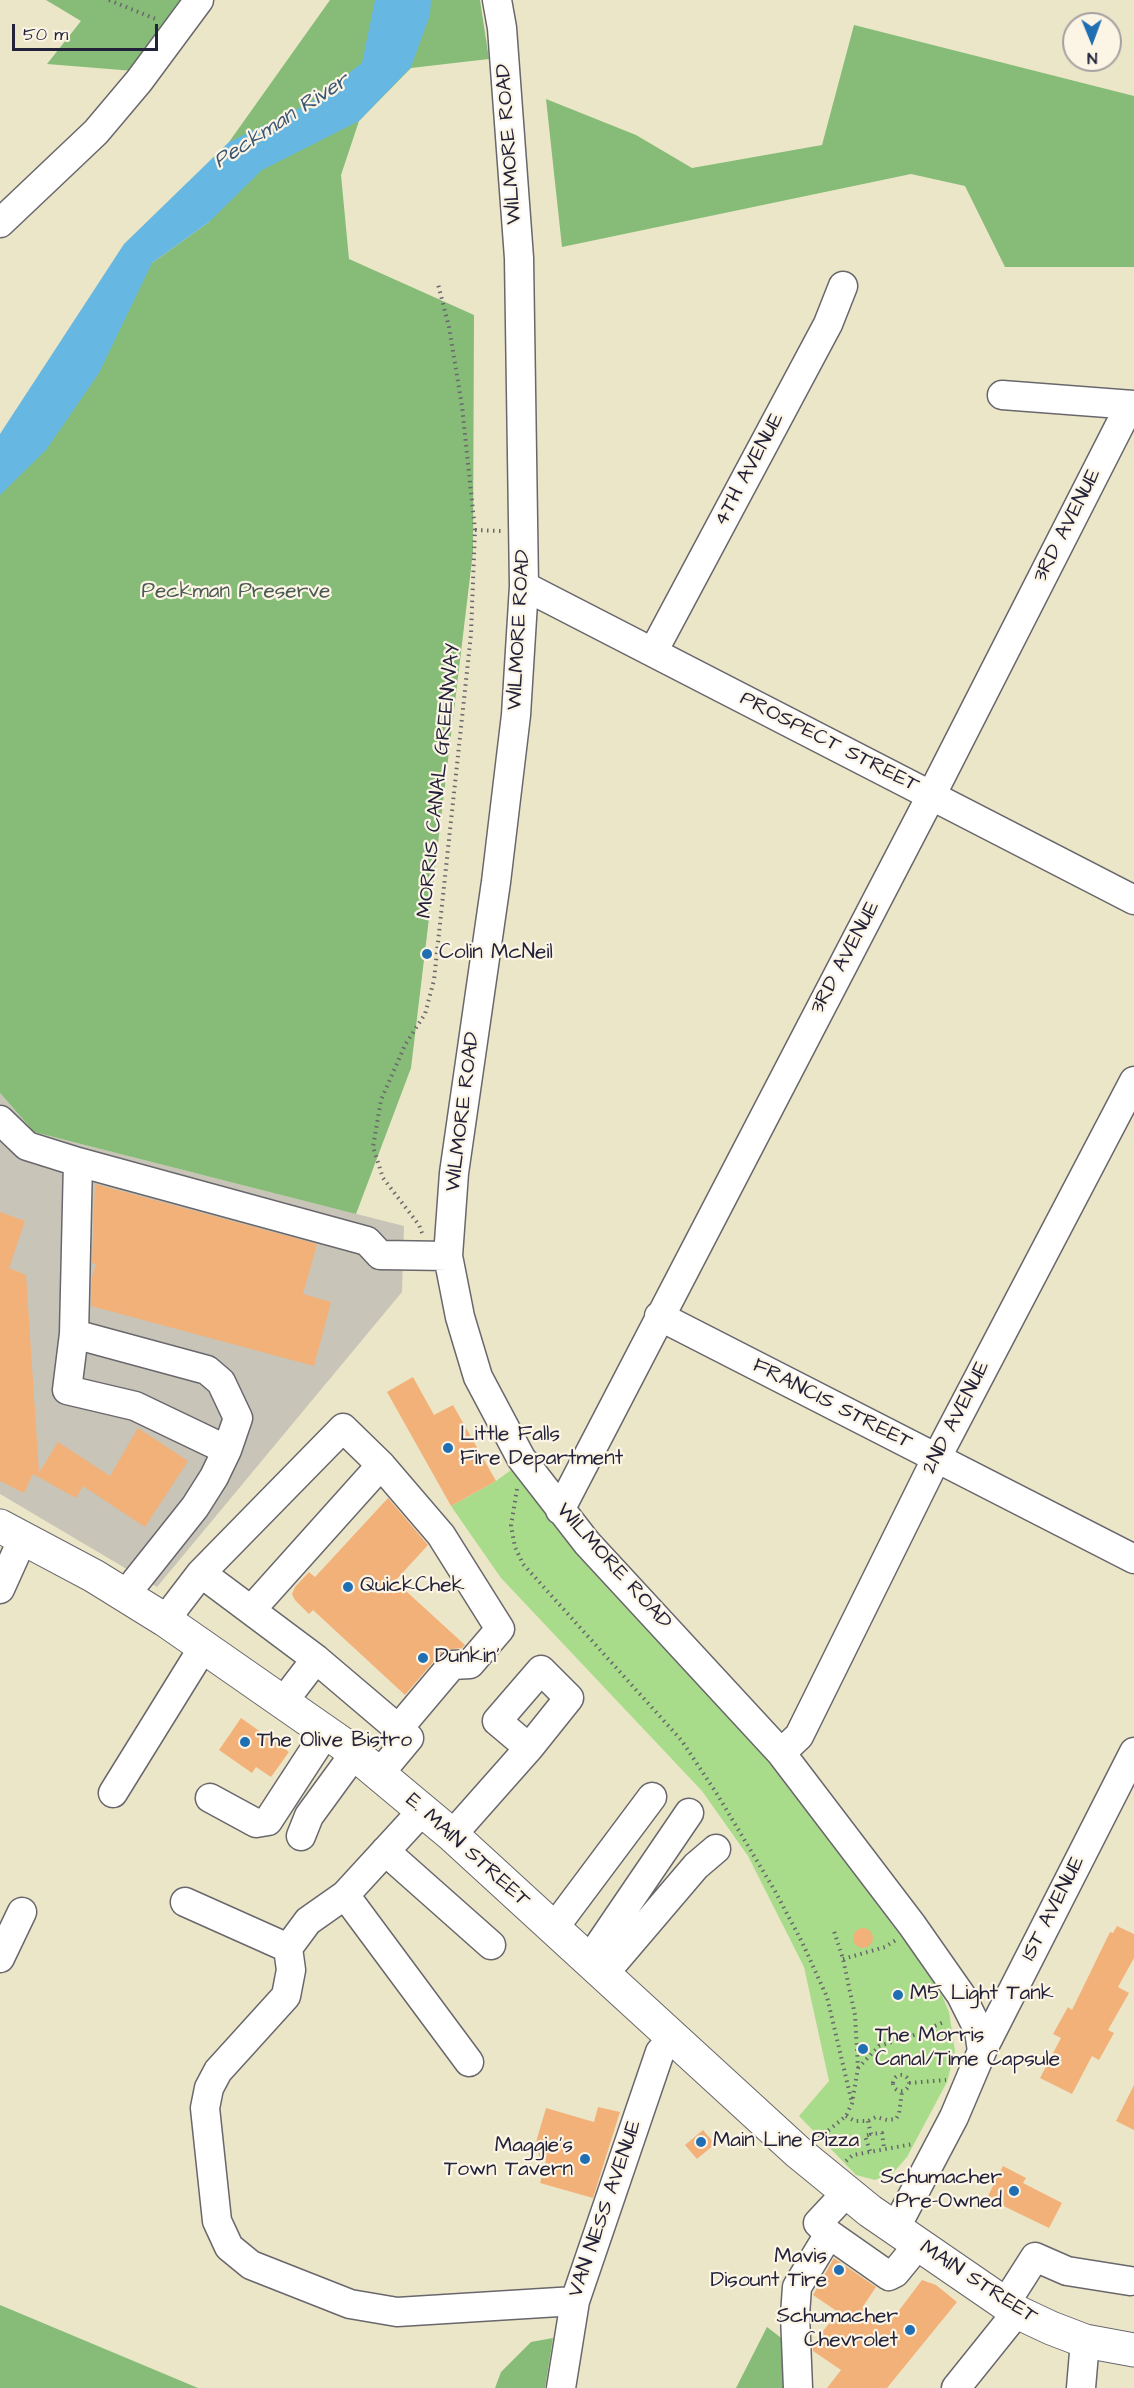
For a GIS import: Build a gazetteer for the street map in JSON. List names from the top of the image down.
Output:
{
  "streets": {
    "main road": ["E. MAIN STREET", "MAIN STREET"],
    "street": [
      "WILMORE ROAD",
      "4TH AVENUE",
      "3RD AVENUE",
      "PROSPECT STREET",
      "FRANCIS STREET",
      "2ND AVENUE",
      "1ST AVENUE",
      "VAN NESS AVENUE"
    ],
    "path": ["MORRIS CANAL GREENWAY"]
  },
  "crossings": [
    ["WILMORE ROAD", "3RD AVENUE"],
    ["WILMORE ROAD", "PROSPECT STREET"],
    ["WILMORE ROAD", "MORRIS CANAL GREENWAY"],
    ["WILMORE ROAD", "2ND AVENUE"],
    ["WILMORE ROAD", "1ST AVENUE"],
    ["4TH AVENUE", "PROSPECT STREET"],
    ["3RD AVENUE", "PROSPECT STREET"],
    ["3RD AVENUE", "FRANCIS STREET"],
    ["FRANCIS STREET", "2ND AVENUE"],
    ["E. MAIN STREET", "1ST AVENUE"],
    ["E. MAIN STREET", "VAN NESS AVENUE"],
    ["E. MAIN STREET", "MAIN STREET"],
    ["1ST AVENUE", "MAIN STREET"]
  ],
  "water": ["Peckman River"],
  "parks": ["Peckman Preserve"],
  "places": [
    "Colin McNeil",
    "Little Falls Fire Department",
    "QuickChek",
    "Dunkin'",
    "The Olive Bistro",
    "M5 Light Tank",
    "The Morris Canal/Time Capsule",
    "Main Line Pizza",
    "Maggie's Town Tavern",
    "Schumacher Pre-Owned",
    "Mavis Disount Tire",
    "Schumacher Chevrolet"
  ],
  "scale_bar": "50 m",
  "north": "bottom"
}
